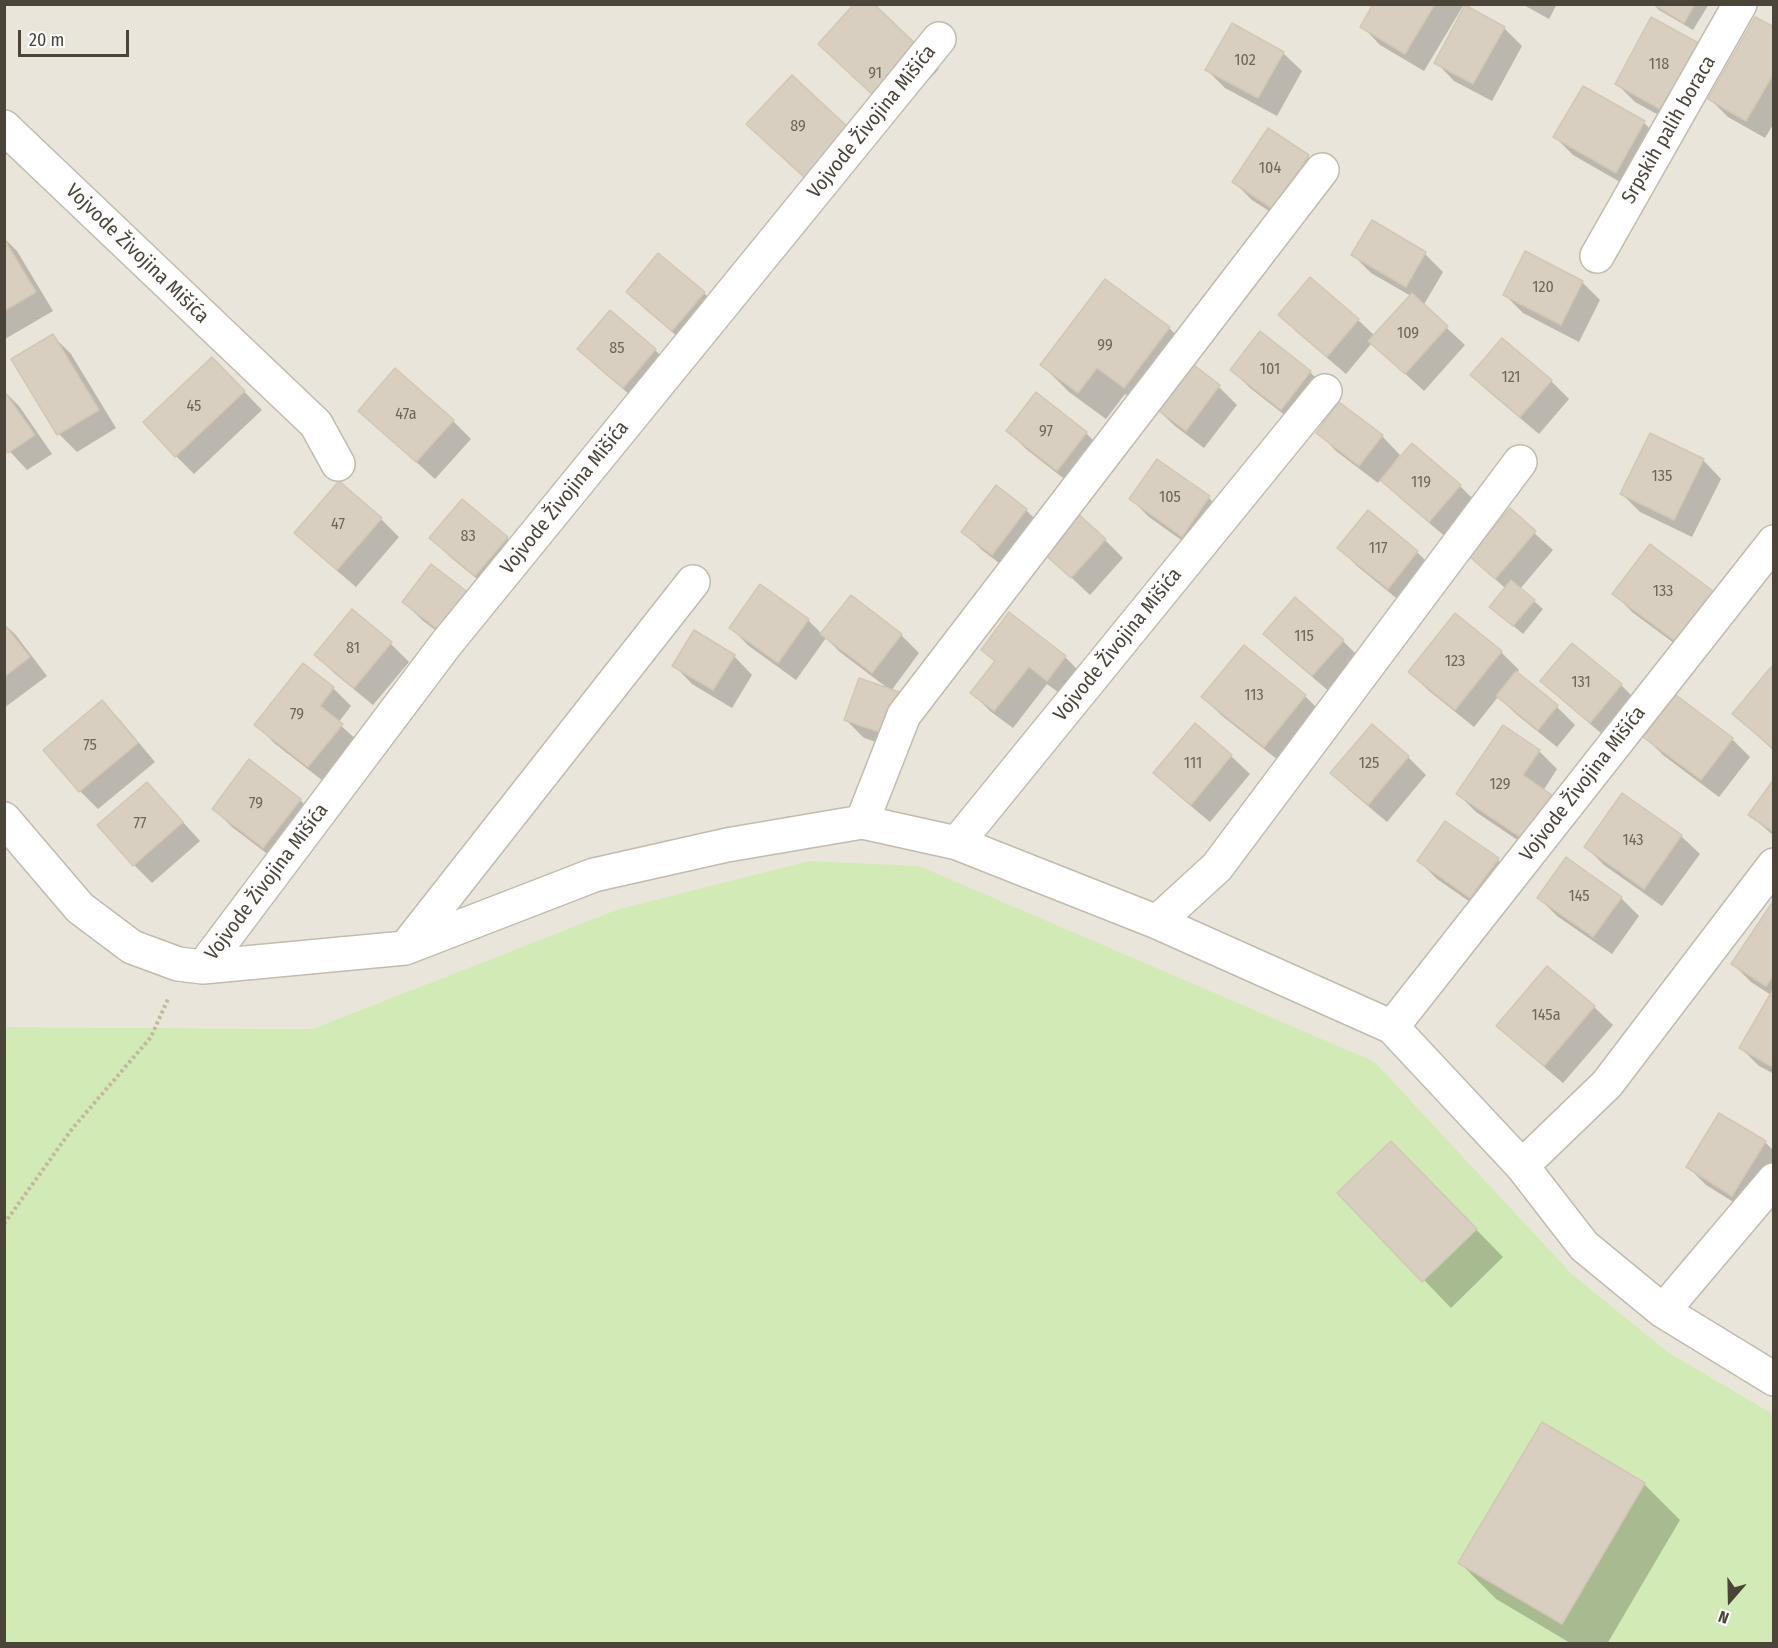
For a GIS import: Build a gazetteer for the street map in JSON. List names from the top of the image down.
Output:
{
  "streets": {
    "street": ["Vojvode Živojina Mišića", "Srpskih palih boraca"]
  },
  "house_numbers": [
    "102",
    "118",
    "91",
    "89",
    "104",
    "120",
    "109",
    "99",
    "85",
    "101",
    "121",
    "45",
    "47a",
    "97",
    "135",
    "119",
    "105",
    "47",
    "83",
    "117",
    "133",
    "115",
    "81",
    "123",
    "131",
    "113",
    "79",
    "75",
    "111",
    "125",
    "129",
    "79",
    "77",
    "143",
    "145",
    "145a"
  ],
  "scale_bar": "20 m",
  "north": "bottom"
}
